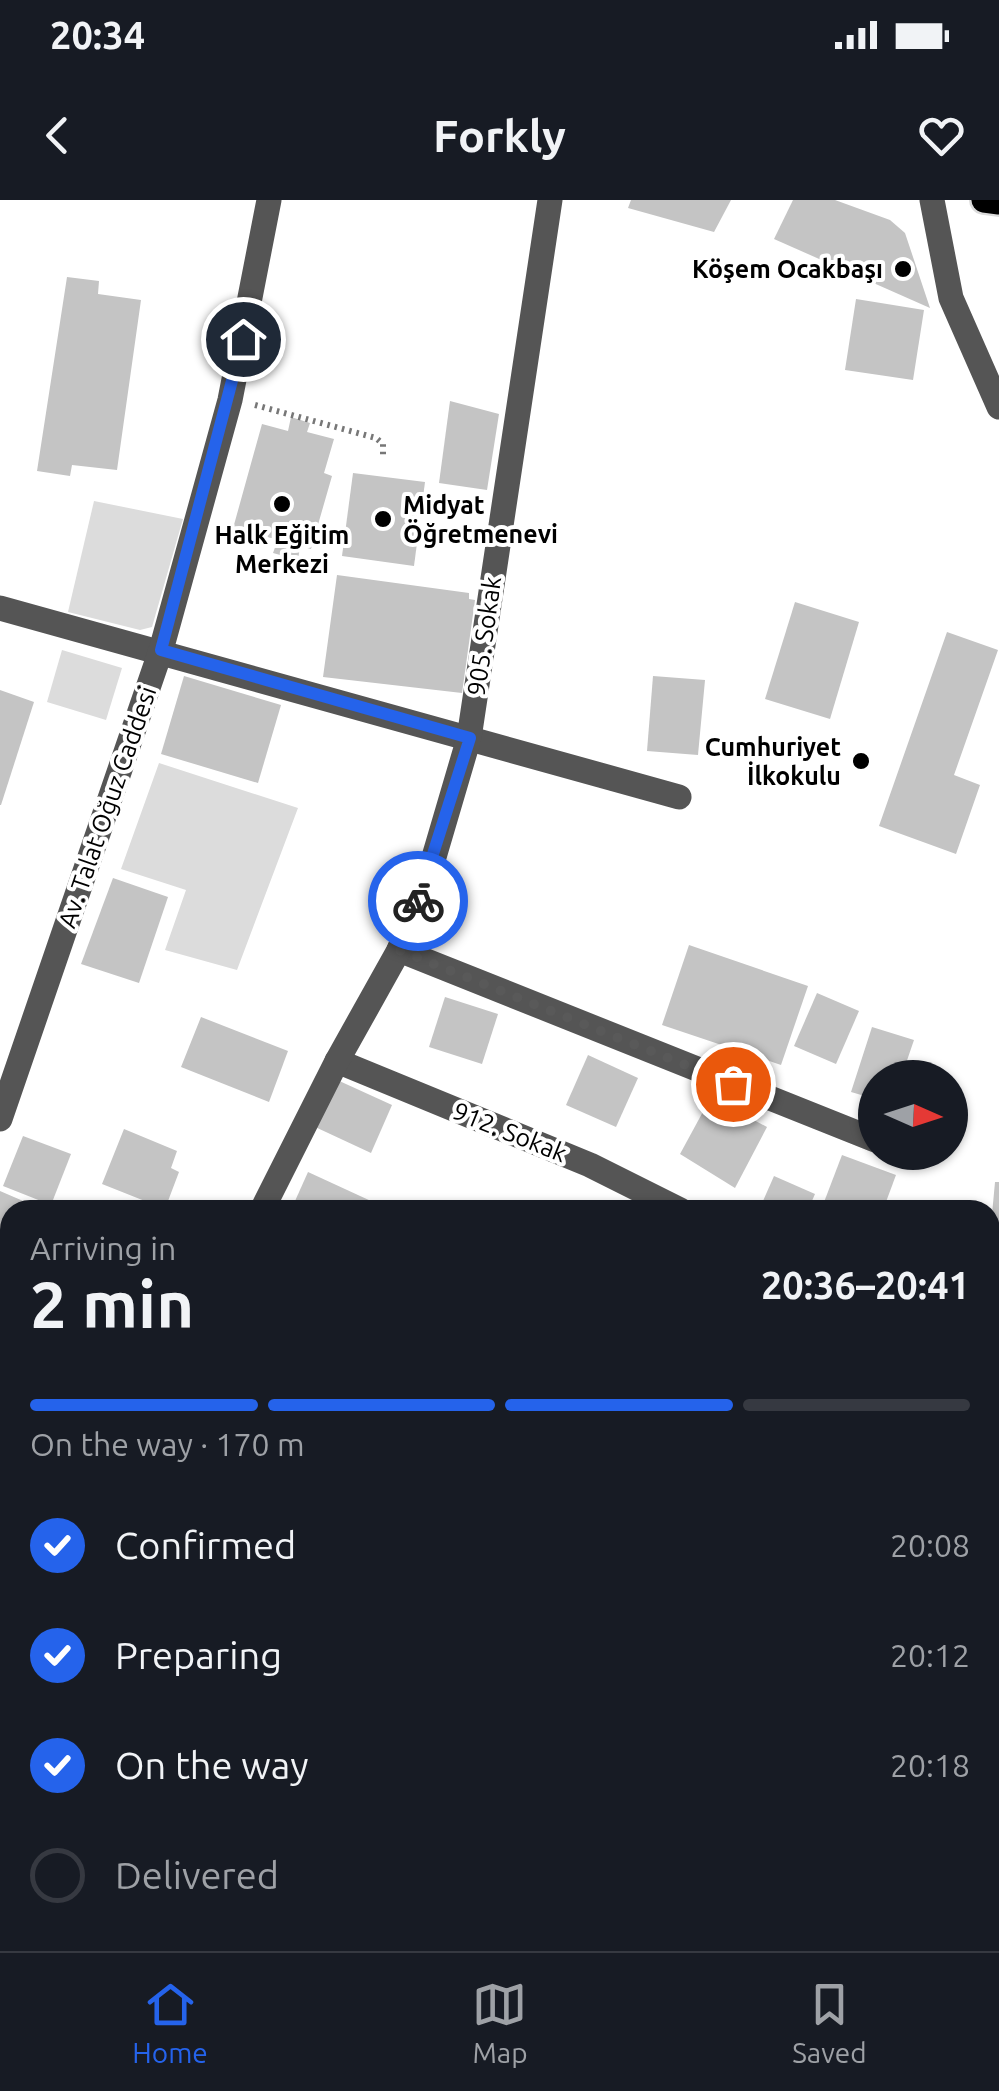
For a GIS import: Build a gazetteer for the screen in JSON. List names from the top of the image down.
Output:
{
  "streets": {
    "street": ["905. Sokak", "Av. Talat Oğuz Caddesi", "912. Sokak"]
  },
  "crossings": [
    ["905. Sokak", "912. Sokak"]
  ],
  "places": [
    "Köşem Ocakbaşı",
    "Halk Eğitim Merkezi",
    "Midyat Öğretmenevi",
    "Cumhuriyet İlkokulu"
  ],
  "north": "right",
  "page": {
    "status": "20:34",
    "header": "Forkly",
    "heading": ["2 min", "Arriving in", "20:36–20:41"],
    "bar": "On the way · 170 m",
    "list": [
      ["Confirmed", "20:08"],
      ["Preparing", "20:12"],
      ["On the way", "20:18"],
      "Delivered"
    ],
    "tabs": ["Home", "Map", "Saved"]
  }
}
